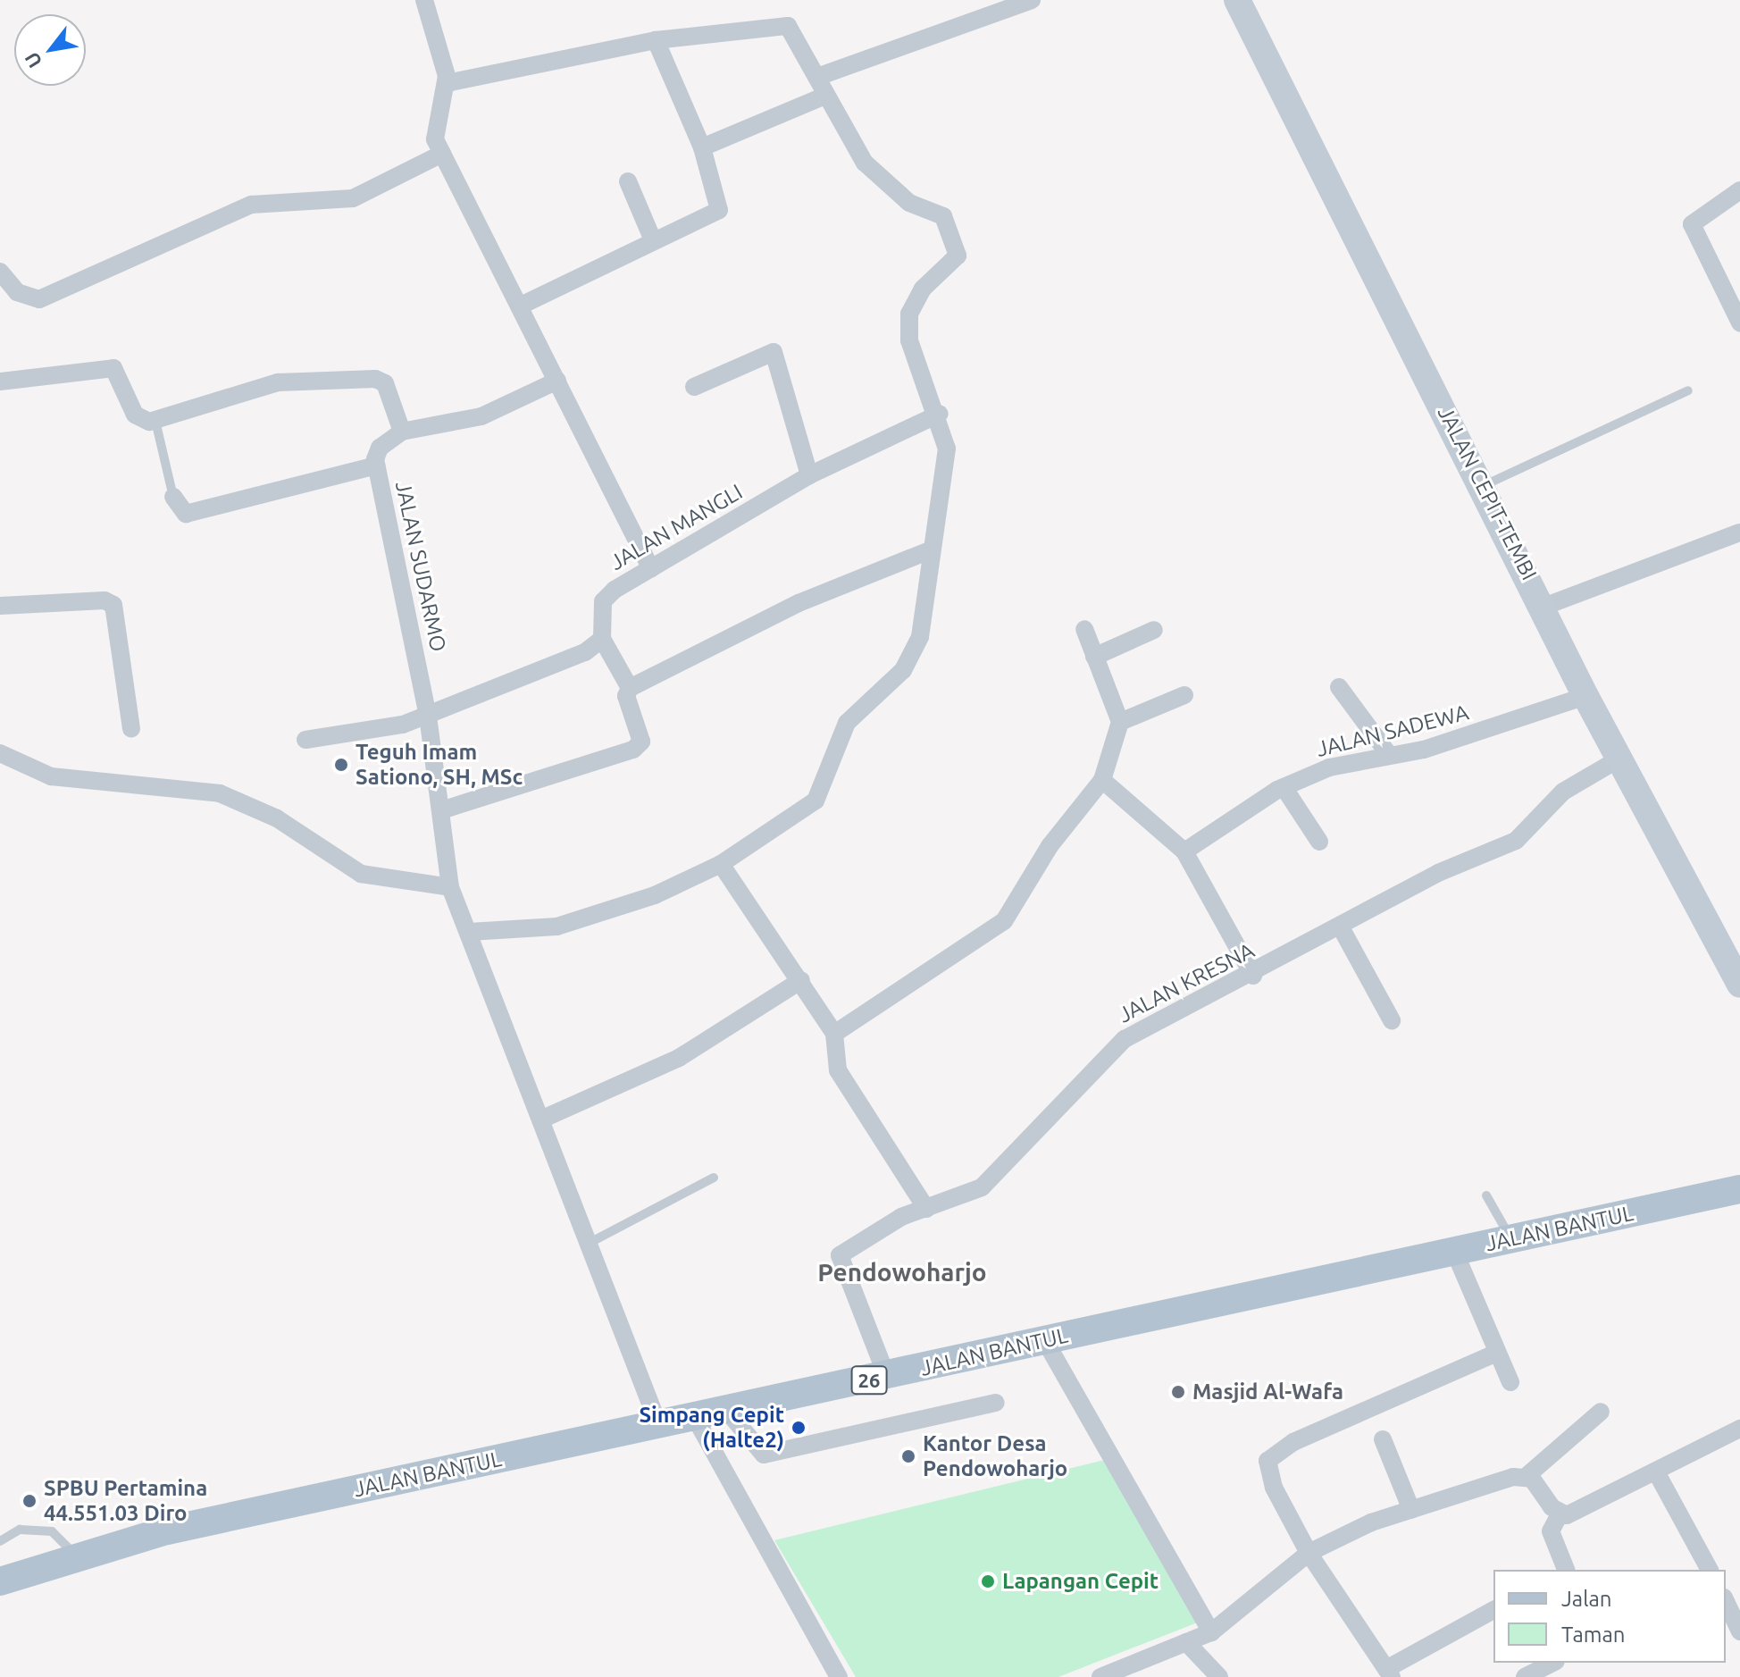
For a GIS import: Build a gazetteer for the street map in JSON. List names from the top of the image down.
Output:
{
  "streets": {
    "main road": ["JALAN CEPIT-TEMBI", "JALAN BANTUL", "26"],
    "street": [
      "JALAN MANGLI",
      "JALAN SUDARMO",
      "JALAN SADEWA",
      "JALAN KRESNA"
    ]
  },
  "crossings": [
    ["JALAN CEPIT-TEMBI", "JALAN SADEWA"],
    ["JALAN CEPIT-TEMBI", "JALAN KRESNA"],
    ["JALAN SUDARMO", "JALAN BANTUL"],
    ["JALAN KRESNA", "JALAN BANTUL"]
  ],
  "districts": ["Pendowoharjo"],
  "places": [
    "Teguh Imam Sationo, SH, MSc",
    "Masjid Al-Wafa",
    "Simpang Cepit (Halte2)",
    "Kantor Desa Pendowoharjo",
    "SPBU Pertamina 44.551.03 Diro",
    "Lapangan Cepit"
  ],
  "legend": ["Jalan", "Taman"],
  "north": "bottom left"
}
